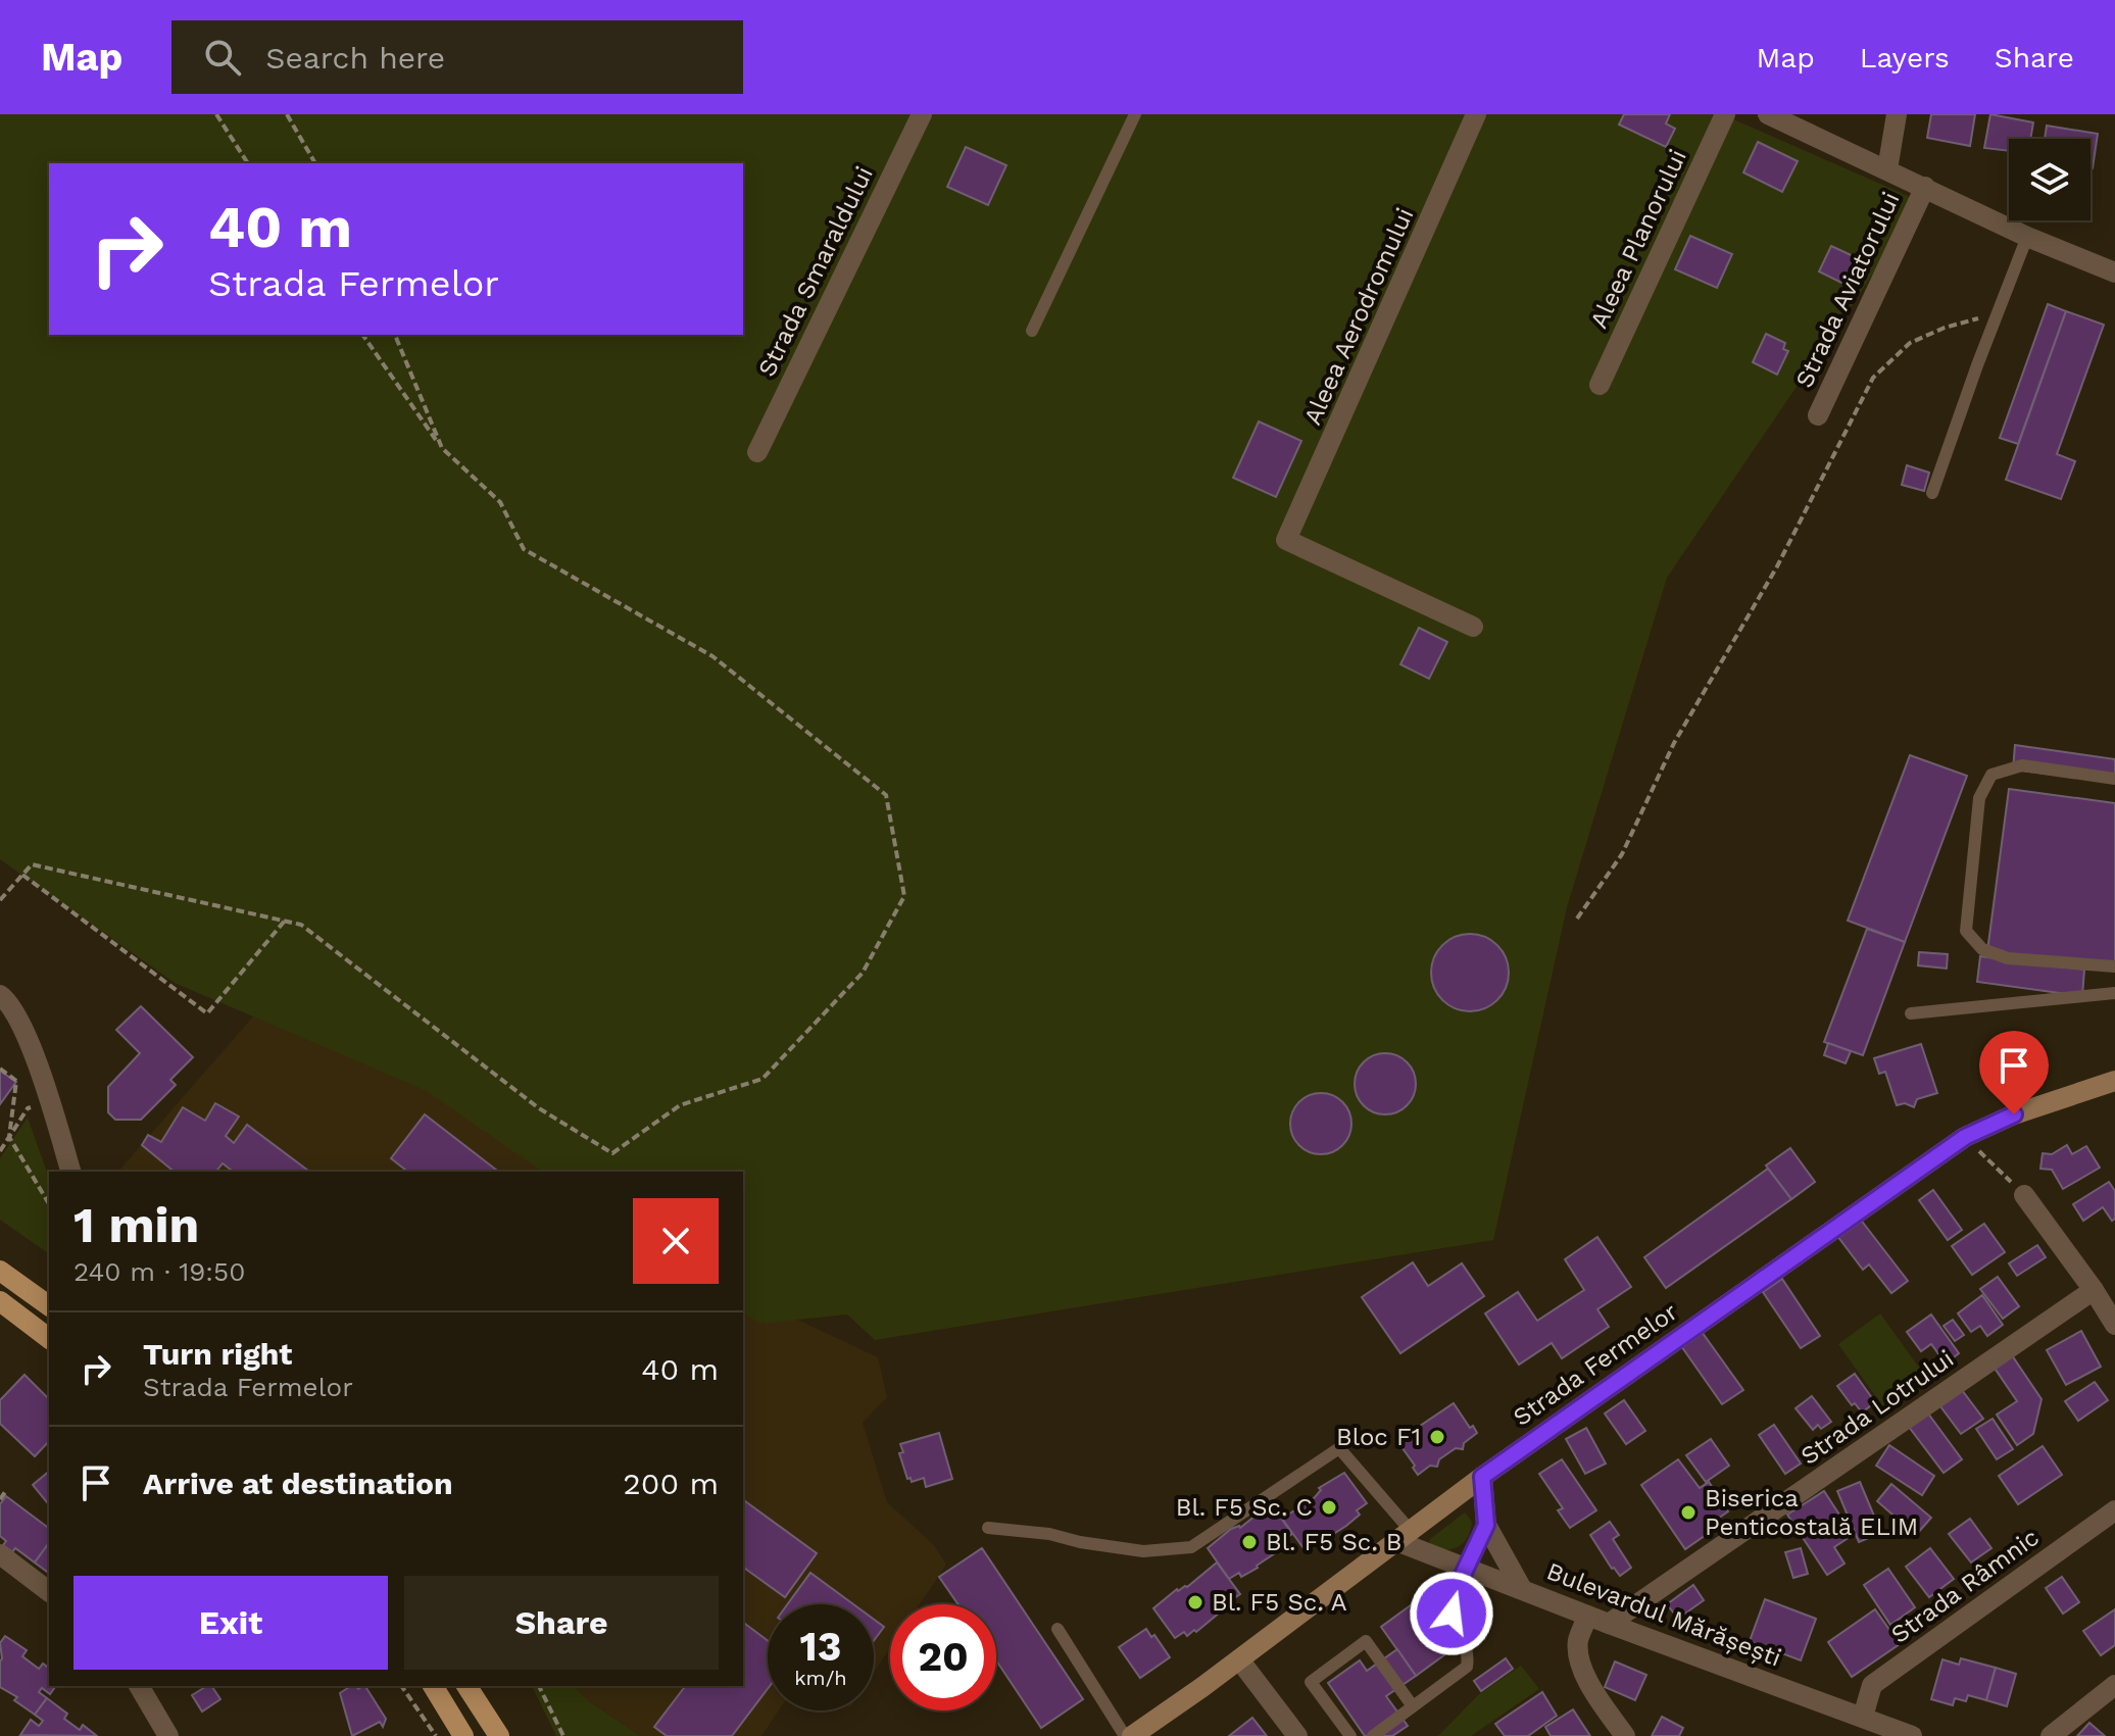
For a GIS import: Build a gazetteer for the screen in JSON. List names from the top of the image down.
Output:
{
  "streets": {
    "street": [
      "Aleea Planorului",
      "Strada Smaraldului",
      "Strada Aviatorului",
      "Aleea Aerodromului",
      "Strada Fermelor",
      "Strada Lotrului",
      "Strada Râmnic",
      "Bulevardul Mărășești"
    ]
  },
  "crossings": [
    ["Strada Fermelor", "Bulevardul Mărășești"],
    ["Strada Lotrului", "Bulevardul Mărășești"],
    ["Strada Râmnic", "Bulevardul Mărășești"]
  ],
  "places": [
    "Bloc F1",
    "Bl. F5 Sc. C",
    "Biserica Penticostală ELIM",
    "Bl. F5 Sc. B",
    "Bl. F5 Sc. A"
  ],
  "page": {
    "header": "Map",
    "search": "Search here",
    "nav": ["Map", "Layers", "Share"],
    "turn": ["40 m", "Strada Fermelor"],
    "heading": ["1 min", "240 m · 19:50"],
    "list": [
      {
        "name": "Turn right",
        "note": "Strada Fermelor",
        "value": "40 m"
      },
      {
        "name": "Arrive at destination",
        "value": "200 m"
      }
    ],
    "buttons": ["Exit", "Share"],
    "speed": "13 km/h",
    "limit": "20"
  }
}
